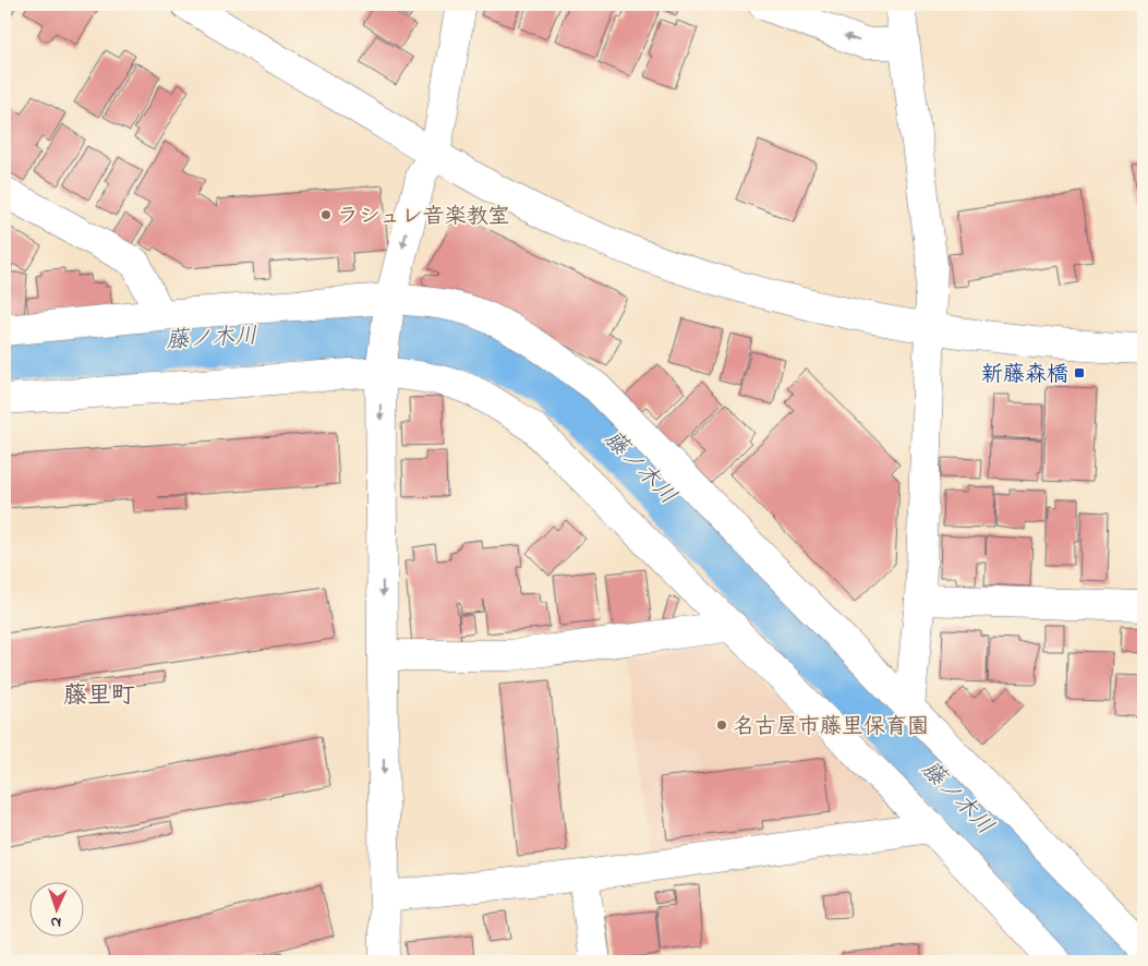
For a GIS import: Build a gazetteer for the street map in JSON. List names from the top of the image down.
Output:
{
  "districts": ["藤里町"],
  "water": ["藤ノ木川"],
  "places": {
    "other": ["ラシュレ音楽教室", "名古屋市藤里保育園"],
    "transit": ["新藤森橋"]
  },
  "north": "bottom"
}
